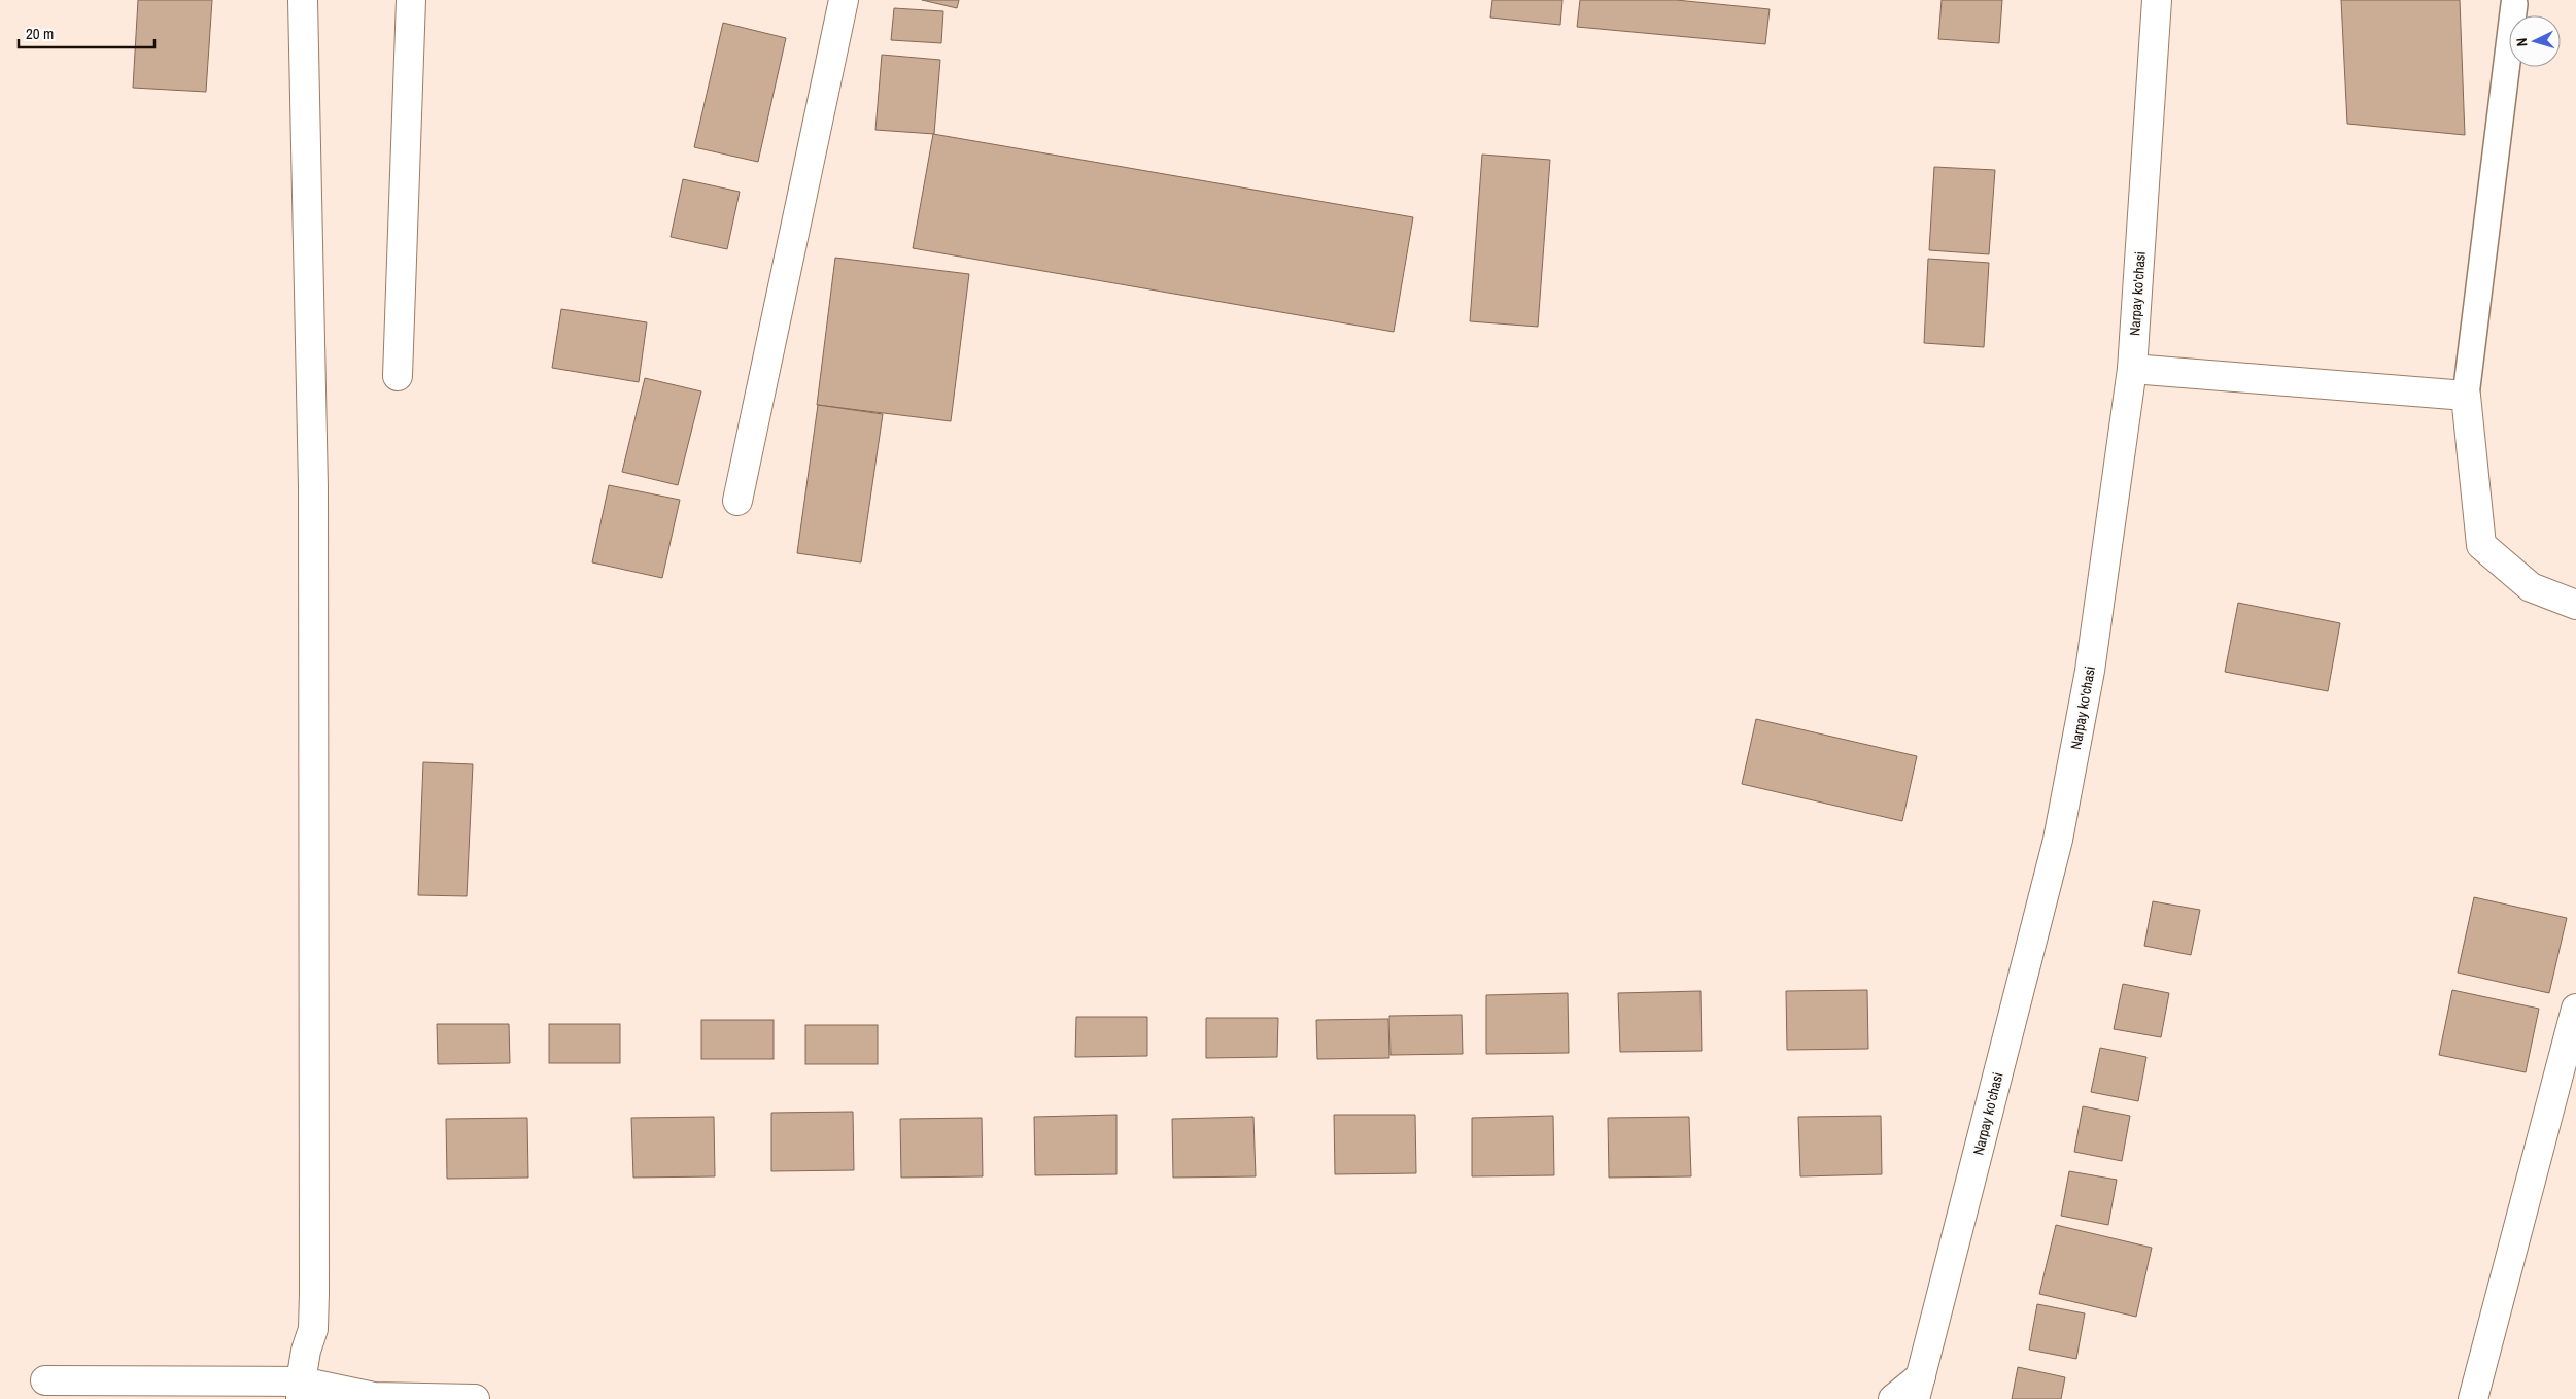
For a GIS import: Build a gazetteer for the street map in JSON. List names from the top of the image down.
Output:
{
  "streets": {
    "street": ["Narpay ko'chasi"]
  },
  "scale_bar": "20 m",
  "north": "left"
}
